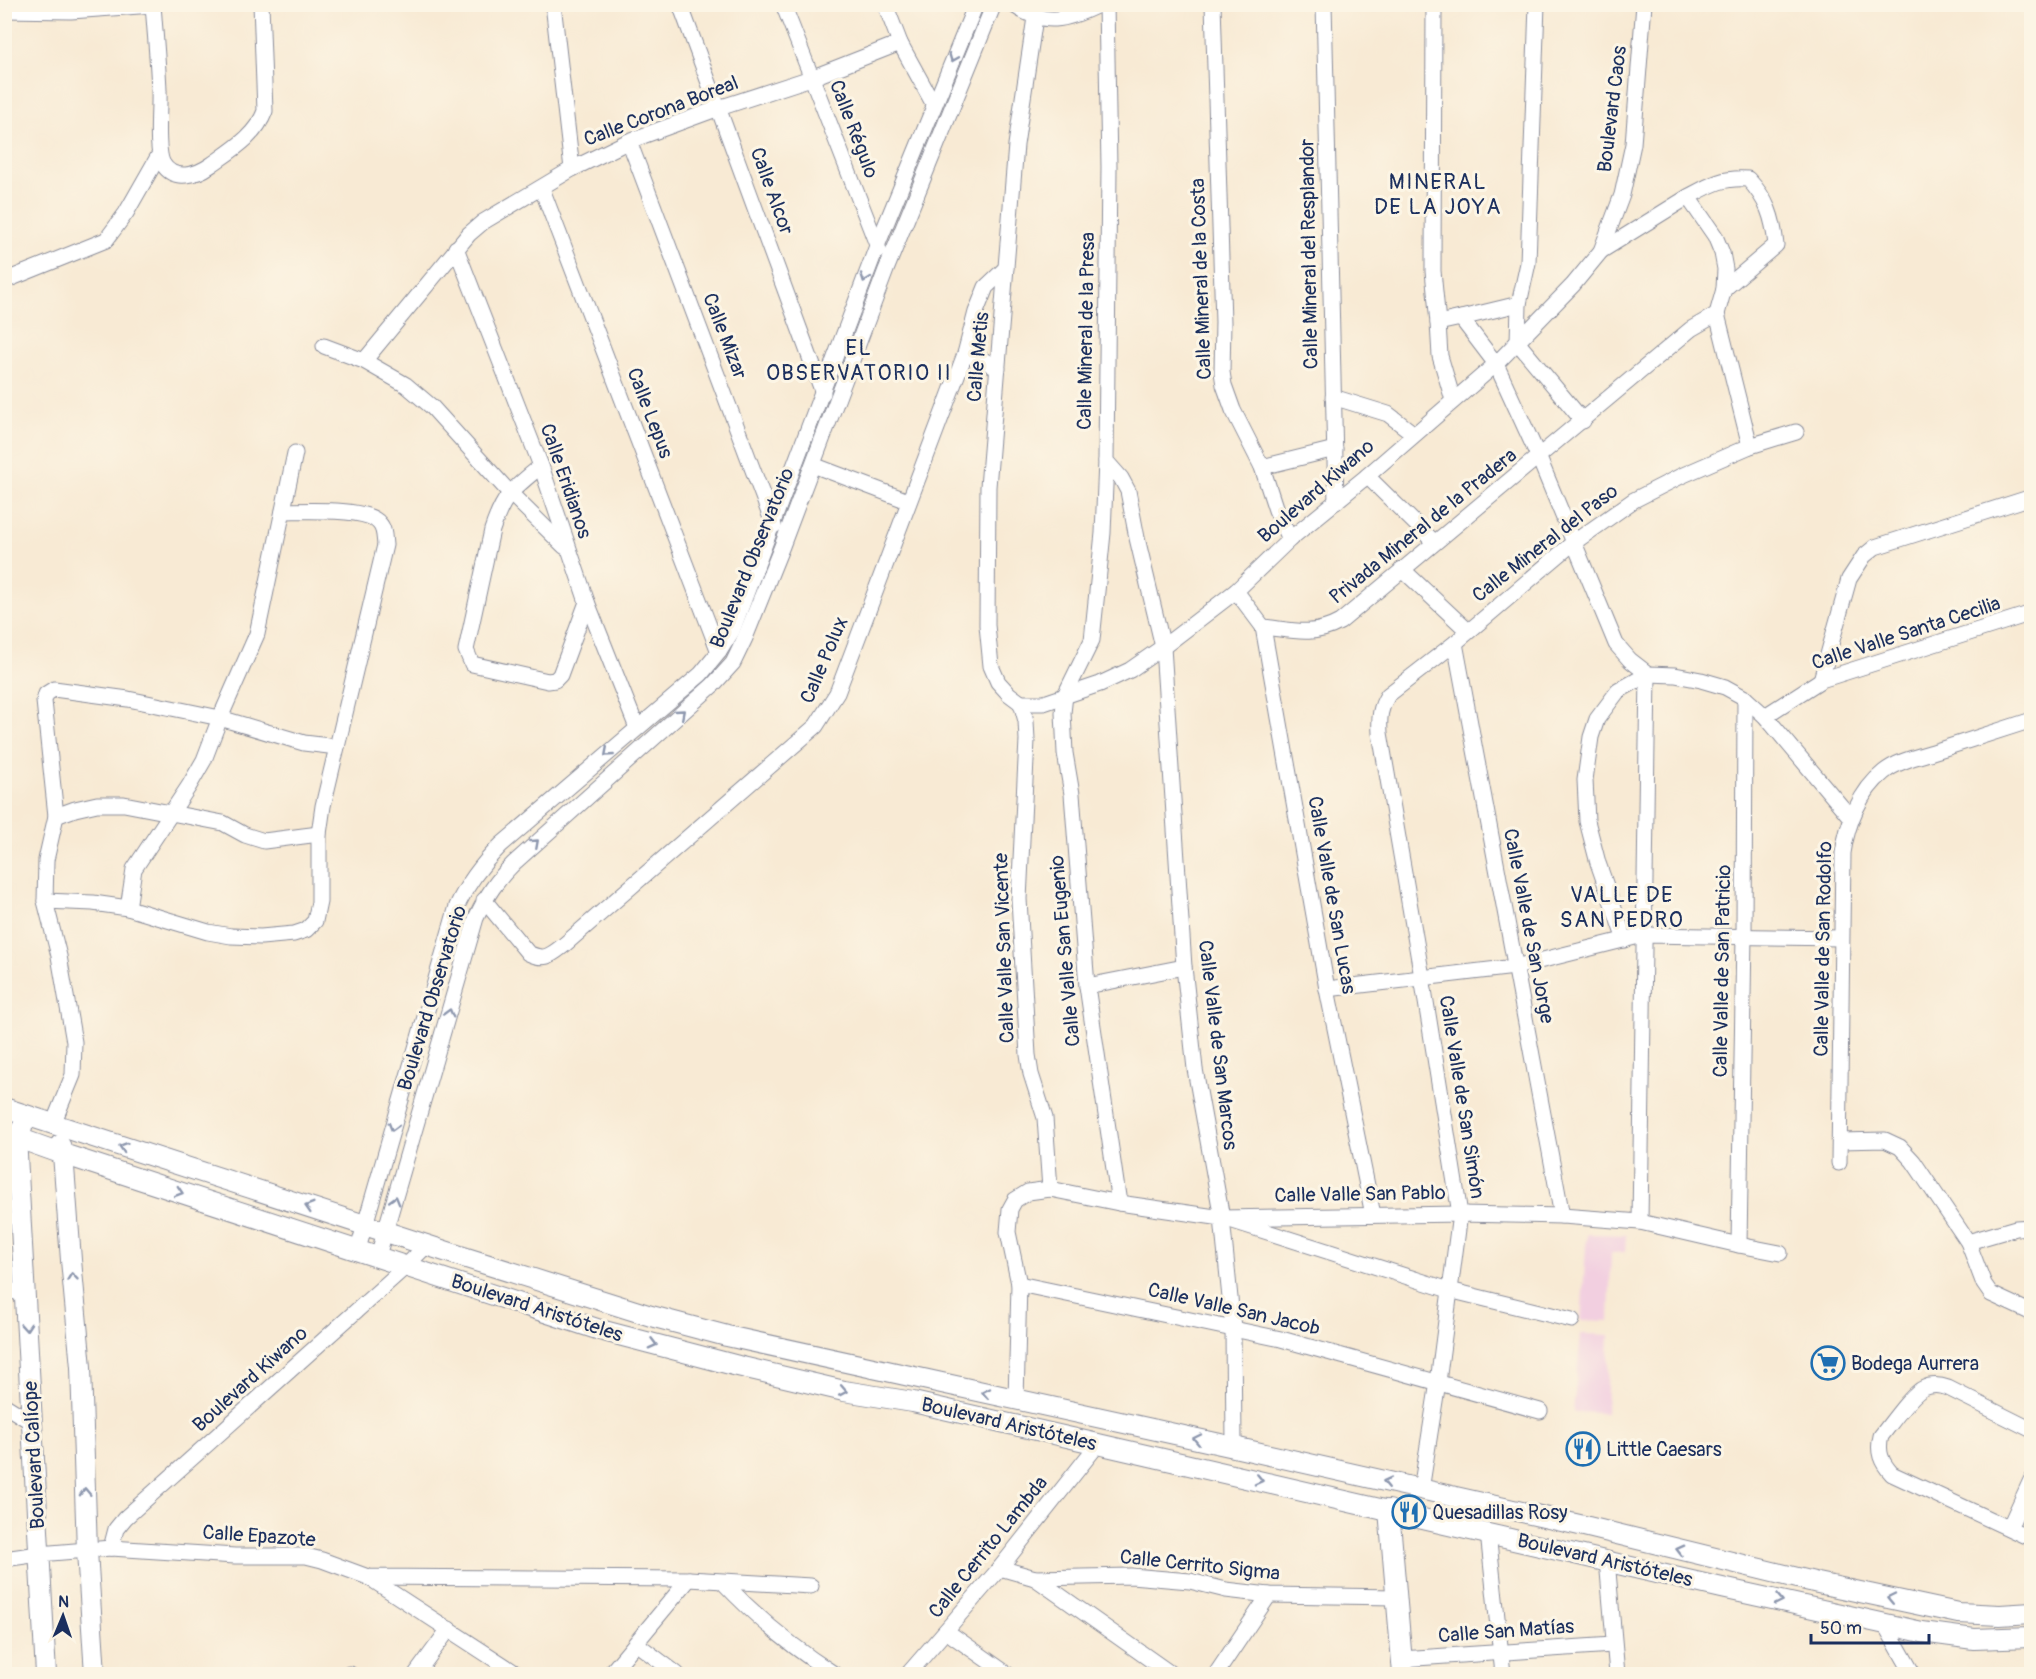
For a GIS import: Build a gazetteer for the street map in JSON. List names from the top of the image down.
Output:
{
  "streets": {
    "street": [
      "Boulevard Caos",
      "Calle Corona Boreal",
      "Calle Régulo",
      "Calle Alcor",
      "Calle Mineral del Resplandor",
      "Calle Mineral de la Costa",
      "Calle Mineral de la Presa",
      "Calle Mizar",
      "Calle Metis",
      "Calle Lepus",
      "Calle Eridianos",
      "Boulevard Kiwano",
      "Privada Mineral de la Pradera",
      "Calle Mineral del Paso",
      "Boulevard Observatorio",
      "Calle Valle Santa Cecilia",
      "Calle Polux",
      "Calle Valle de San Lucas",
      "Calle Valle de San Jorge",
      "Calle Valle San Vicente",
      "Calle Valle de San Rodolfo",
      "Calle Valle San Eugenio",
      "Calle Valle de San Patricio",
      "Calle Valle de San Marcos",
      "Calle Valle de San Simón",
      "Calle Valle San Pablo",
      "Boulevard Aristóteles",
      "Calle Valle San Jacob",
      "Boulevard Calíope",
      "Calle Epazote",
      "Calle Cerrito Lambda",
      "Calle Cerrito Sigma",
      "Calle San Matías"
    ]
  },
  "crossings": [
    ["Boulevard Caos", "Boulevard Kiwano"],
    ["Calle Corona Boreal", "Calle Régulo"],
    ["Calle Corona Boreal", "Calle Alcor"],
    ["Calle Corona Boreal", "Calle Mizar"],
    ["Calle Corona Boreal", "Calle Lepus"],
    ["Calle Corona Boreal", "Calle Eridianos"],
    ["Calle Régulo", "Boulevard Observatorio"],
    ["Calle Alcor", "Boulevard Observatorio"],
    ["Calle Mineral del Resplandor", "Boulevard Kiwano"],
    ["Calle Mineral de la Costa", "Boulevard Kiwano"],
    ["Calle Mineral de la Presa", "Boulevard Kiwano"],
    ["Calle Mineral de la Presa", "Calle Valle San Eugenio"],
    ["Calle Mizar", "Boulevard Observatorio"],
    ["Calle Metis", "Boulevard Kiwano"],
    ["Calle Metis", "Calle Polux"],
    ["Calle Metis", "Calle Valle San Vicente"],
    ["Calle Lepus", "Boulevard Observatorio"],
    ["Calle Eridianos", "Boulevard Observatorio"],
    ["Boulevard Kiwano", "Calle Valle de San Lucas"],
    ["Boulevard Kiwano", "Calle Valle San Vicente"],
    ["Boulevard Kiwano", "Calle Valle San Eugenio"],
    ["Boulevard Kiwano", "Calle Valle de San Marcos"],
    ["Boulevard Kiwano", "Boulevard Aristóteles"],
    ["Boulevard Kiwano", "Calle Epazote"],
    ["Privada Mineral de la Pradera", "Calle Valle de San Lucas"],
    ["Calle Mineral del Paso", "Calle Valle de San Jorge"],
    ["Calle Mineral del Paso", "Calle Valle de San Simón"],
    ["Boulevard Observatorio", "Calle Polux"],
    ["Boulevard Observatorio", "Boulevard Aristóteles"],
    ["Calle Valle Santa Cecilia", "Calle Valle de San Rodolfo"],
    ["Calle Valle de San Lucas", "Calle Valle San Pablo"],
    ["Calle Valle de San Jorge", "Calle Valle San Pablo"],
    ["Calle Valle San Vicente", "Calle Valle San Pablo"],
    ["Calle Valle de San Rodolfo", "Calle Valle de San Patricio"],
    ["Calle Valle San Eugenio", "Calle Valle San Pablo"],
    ["Calle Valle de San Patricio", "Calle Valle San Pablo"],
    ["Calle Valle de San Marcos", "Calle Valle San Pablo"],
    ["Calle Valle de San Marcos", "Boulevard Aristóteles"],
    ["Calle Valle de San Marcos", "Calle Valle San Jacob"],
    ["Calle Valle de San Simón", "Calle Valle San Pablo"],
    ["Calle Valle de San Simón", "Boulevard Aristóteles"],
    ["Calle Valle de San Simón", "Calle Valle San Jacob"],
    ["Calle Valle San Pablo", "Calle Valle San Jacob"],
    ["Boulevard Aristóteles", "Boulevard Calíope"],
    ["Boulevard Aristóteles", "Calle Cerrito Lambda"],
    ["Boulevard Calíope", "Calle Epazote"],
    ["Calle Cerrito Lambda", "Calle Cerrito Sigma"]
  ],
  "districts": ["MINERAL DE LA JOYA", "EL OBSERVATORIO II", "VALLE DE SAN PEDRO"],
  "places": {
    "supermarket": ["Bodega Aurrera"],
    "restaurant": ["Little Caesars", "Quesadillas Rosy"]
  },
  "scale_bar": "50 m",
  "north": "top"
}
